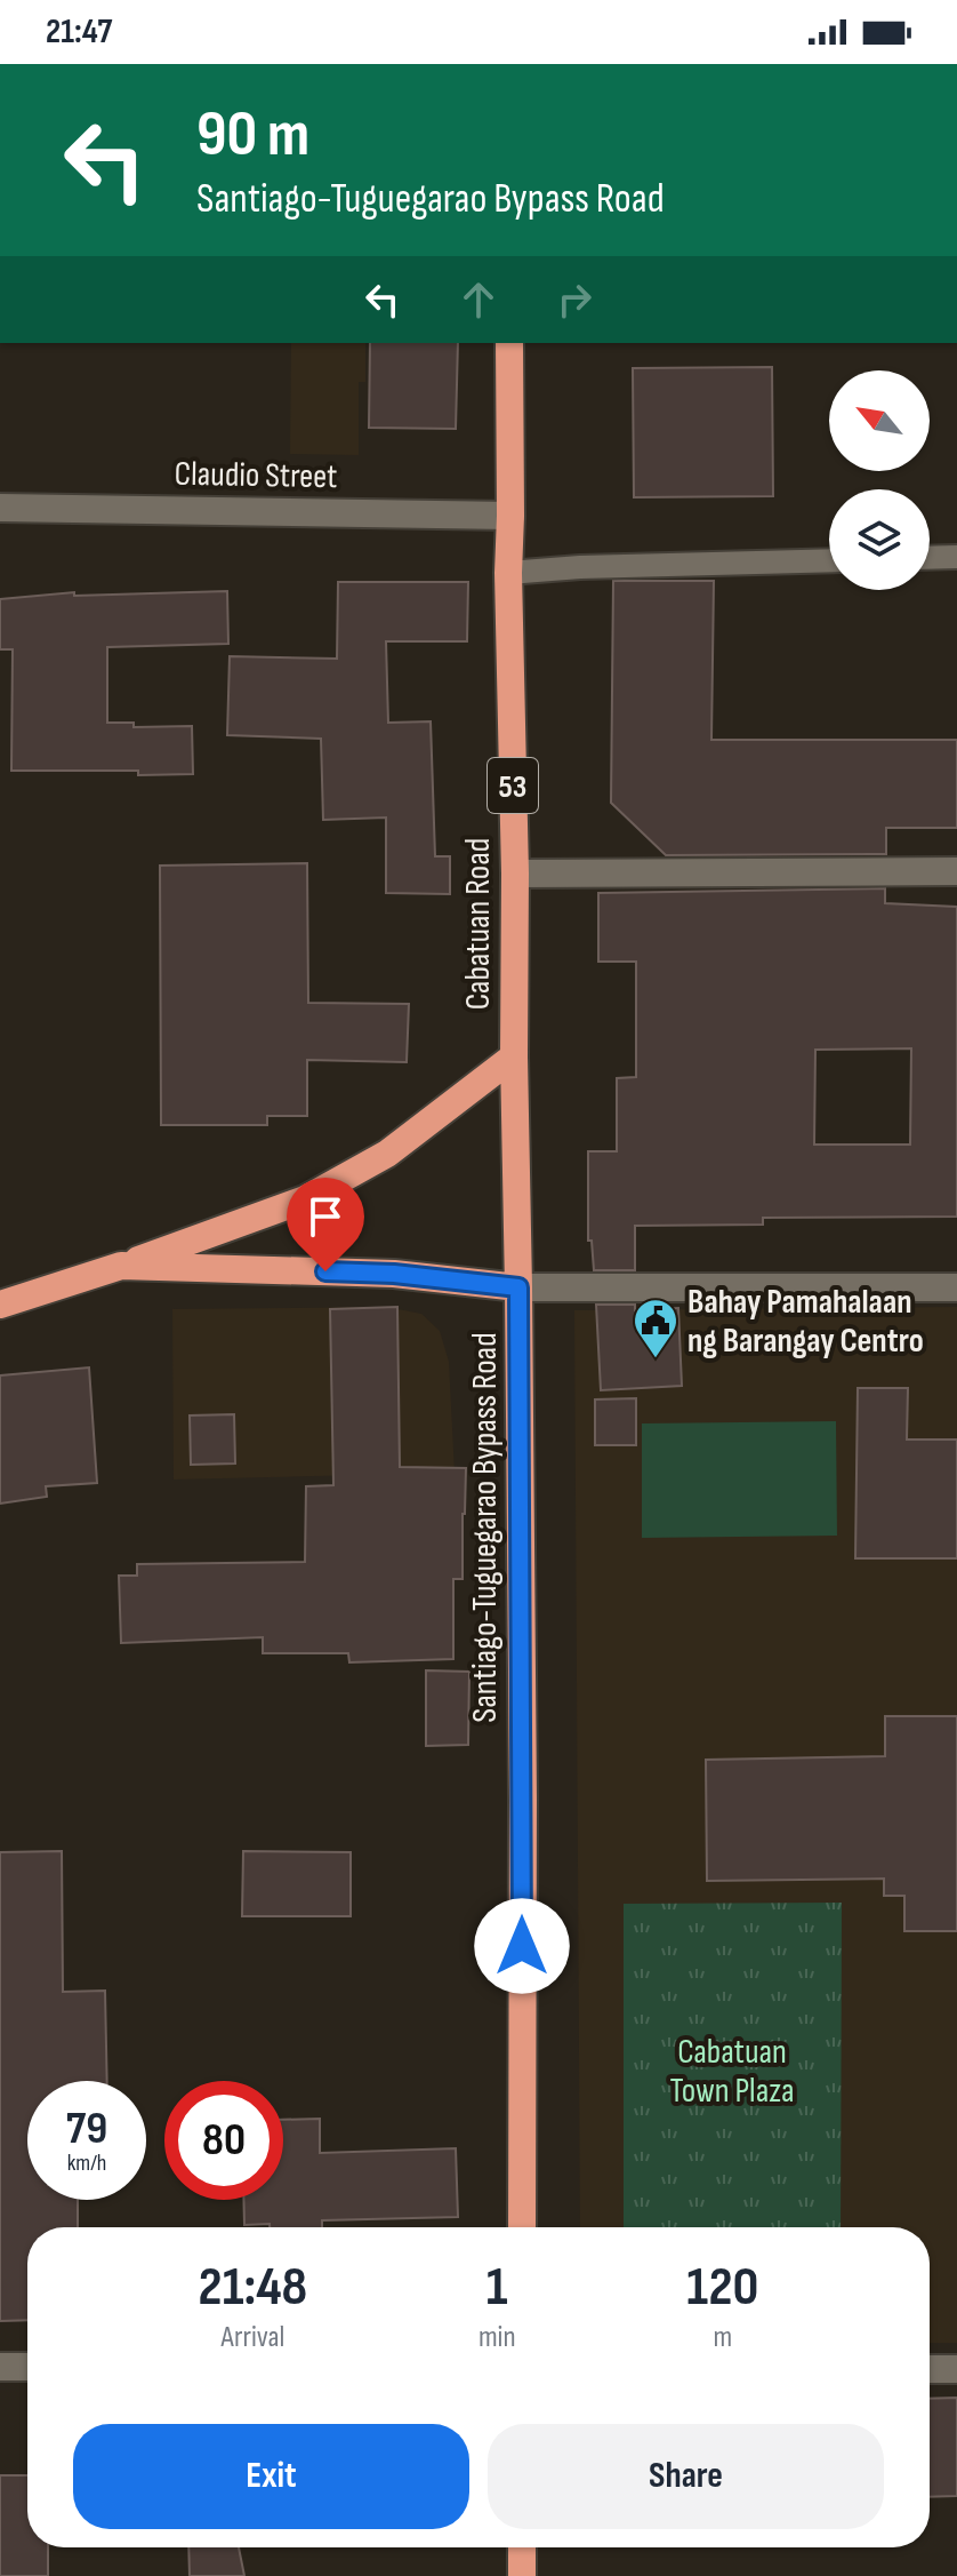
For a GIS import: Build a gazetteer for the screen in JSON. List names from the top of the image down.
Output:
{
  "streets": {
    "highway": ["53", "Cabatuan Road", "Santiago-Tuguegarao Bypass Road"],
    "street": ["Claudio Street"]
  },
  "crossings": [
    ["Claudio Street", "Cabatuan Road"],
    ["Cabatuan Road", "Santiago-Tuguegarao Bypass Road"]
  ],
  "parks": ["Cabatuan Town Plaza"],
  "places": {
    "public building": ["Bahay Pamahalaan ng Barangay Centro"]
  },
  "north": "top left",
  "page": {
    "status": "21:47",
    "turn": ["90 m", "Santiago-Tuguegarao Bypass Road"],
    "speed": "79 km/h",
    "limit": "80",
    "eta": [
      "21:48",
      "Arrival",
      "1",
      "min",
      "120",
      "m"
    ],
    "buttons": ["Exit", "Share"]
  }
}
